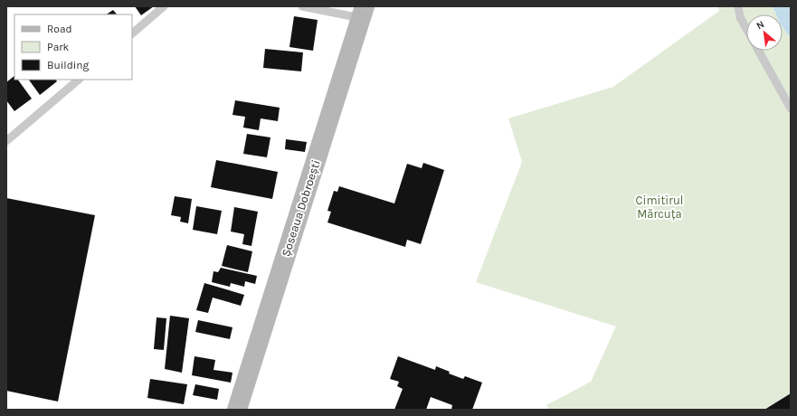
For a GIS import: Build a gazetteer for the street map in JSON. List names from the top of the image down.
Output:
{
  "streets": {
    "street": ["Șoseaua Dobroești"]
  },
  "parks": ["Cimitirul Mărcuța"],
  "legend": ["Road", "Park", "Building"],
  "north": "top left"
}
